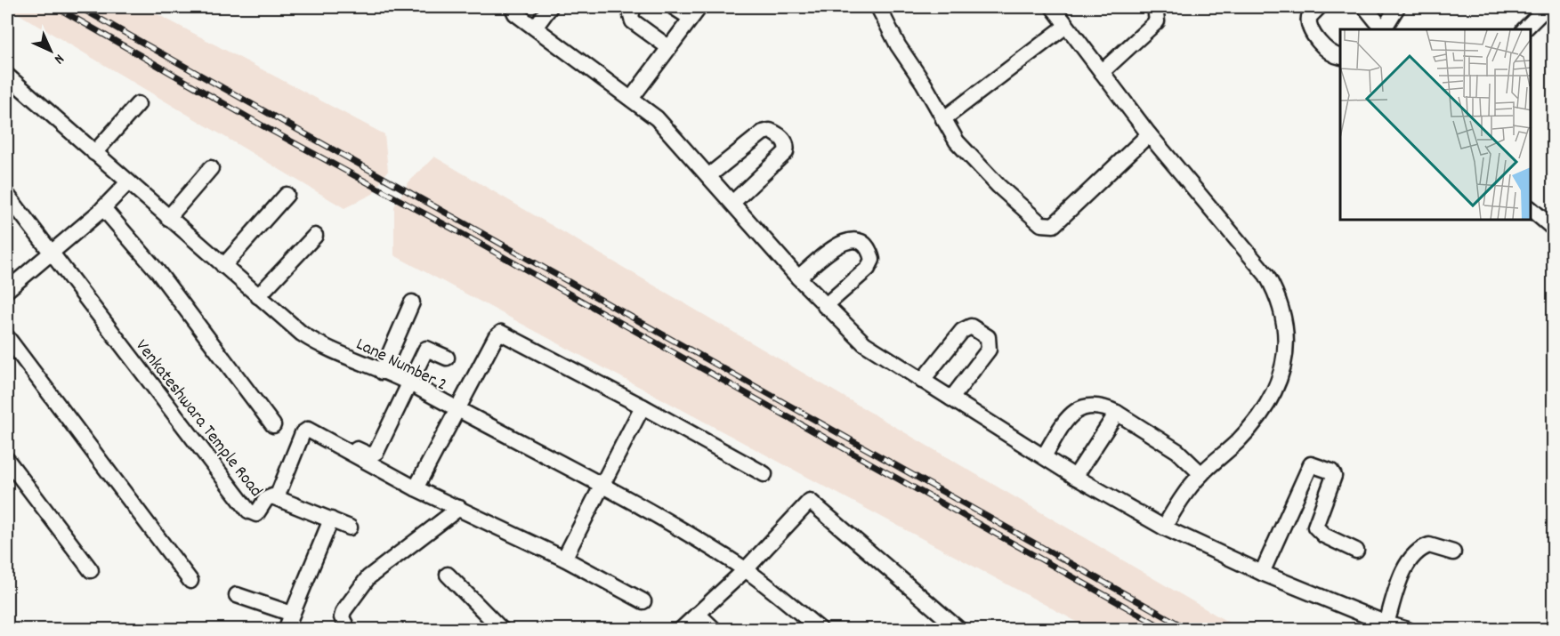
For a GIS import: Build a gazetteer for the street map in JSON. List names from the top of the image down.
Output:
{
  "streets": {
    "street": ["Lane Number 2", "Venkateshwara Temple Road"]
  },
  "north": "bottom right"
}
